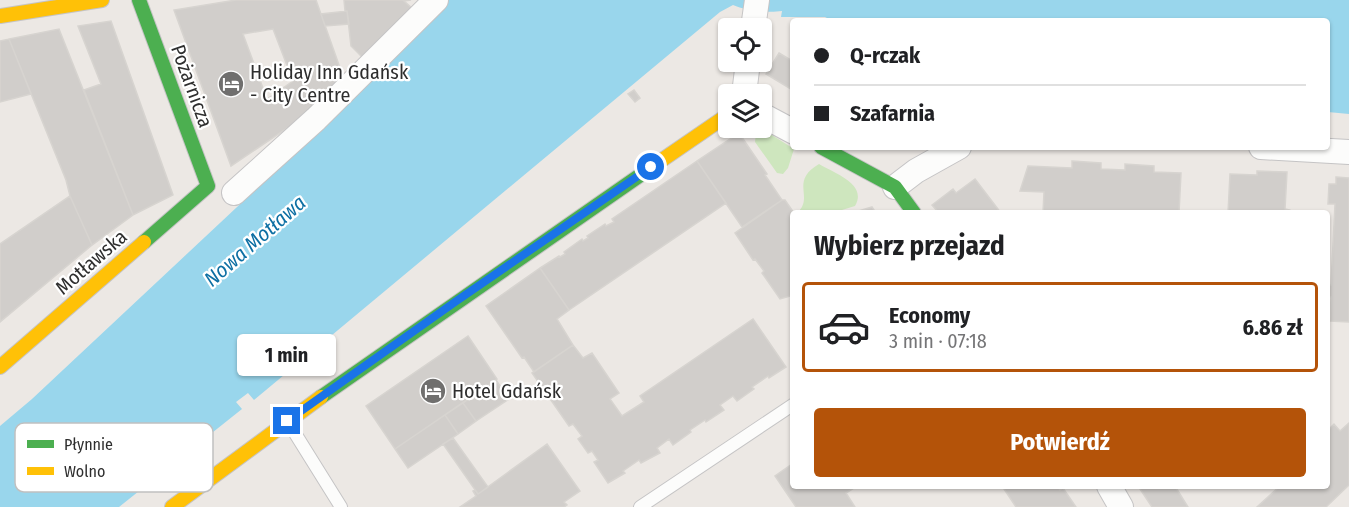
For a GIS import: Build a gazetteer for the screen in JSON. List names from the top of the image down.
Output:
{
  "streets": {
    "street": ["Pożarnicza", "Motławska"]
  },
  "crossings": [
    ["Pożarnicza", "Motławska"]
  ],
  "water": ["Nowa Motława"],
  "places": {
    "hotel": ["Holiday Inn Gdańsk - City Centre", "Hotel Gdańsk"]
  },
  "legend": ["Płynnie", "Wolno"],
  "page": {
    "banner": ["Q-rczak", "Szafarnia"],
    "heading": "Wybierz przejazd",
    "list": [
      {
        "name": "Economy",
        "note": "3 min · 07:18",
        "value": "6.86 zł"
      }
    ],
    "bubble": "1 min",
    "buttons": "Potwierdź"
  }
}
